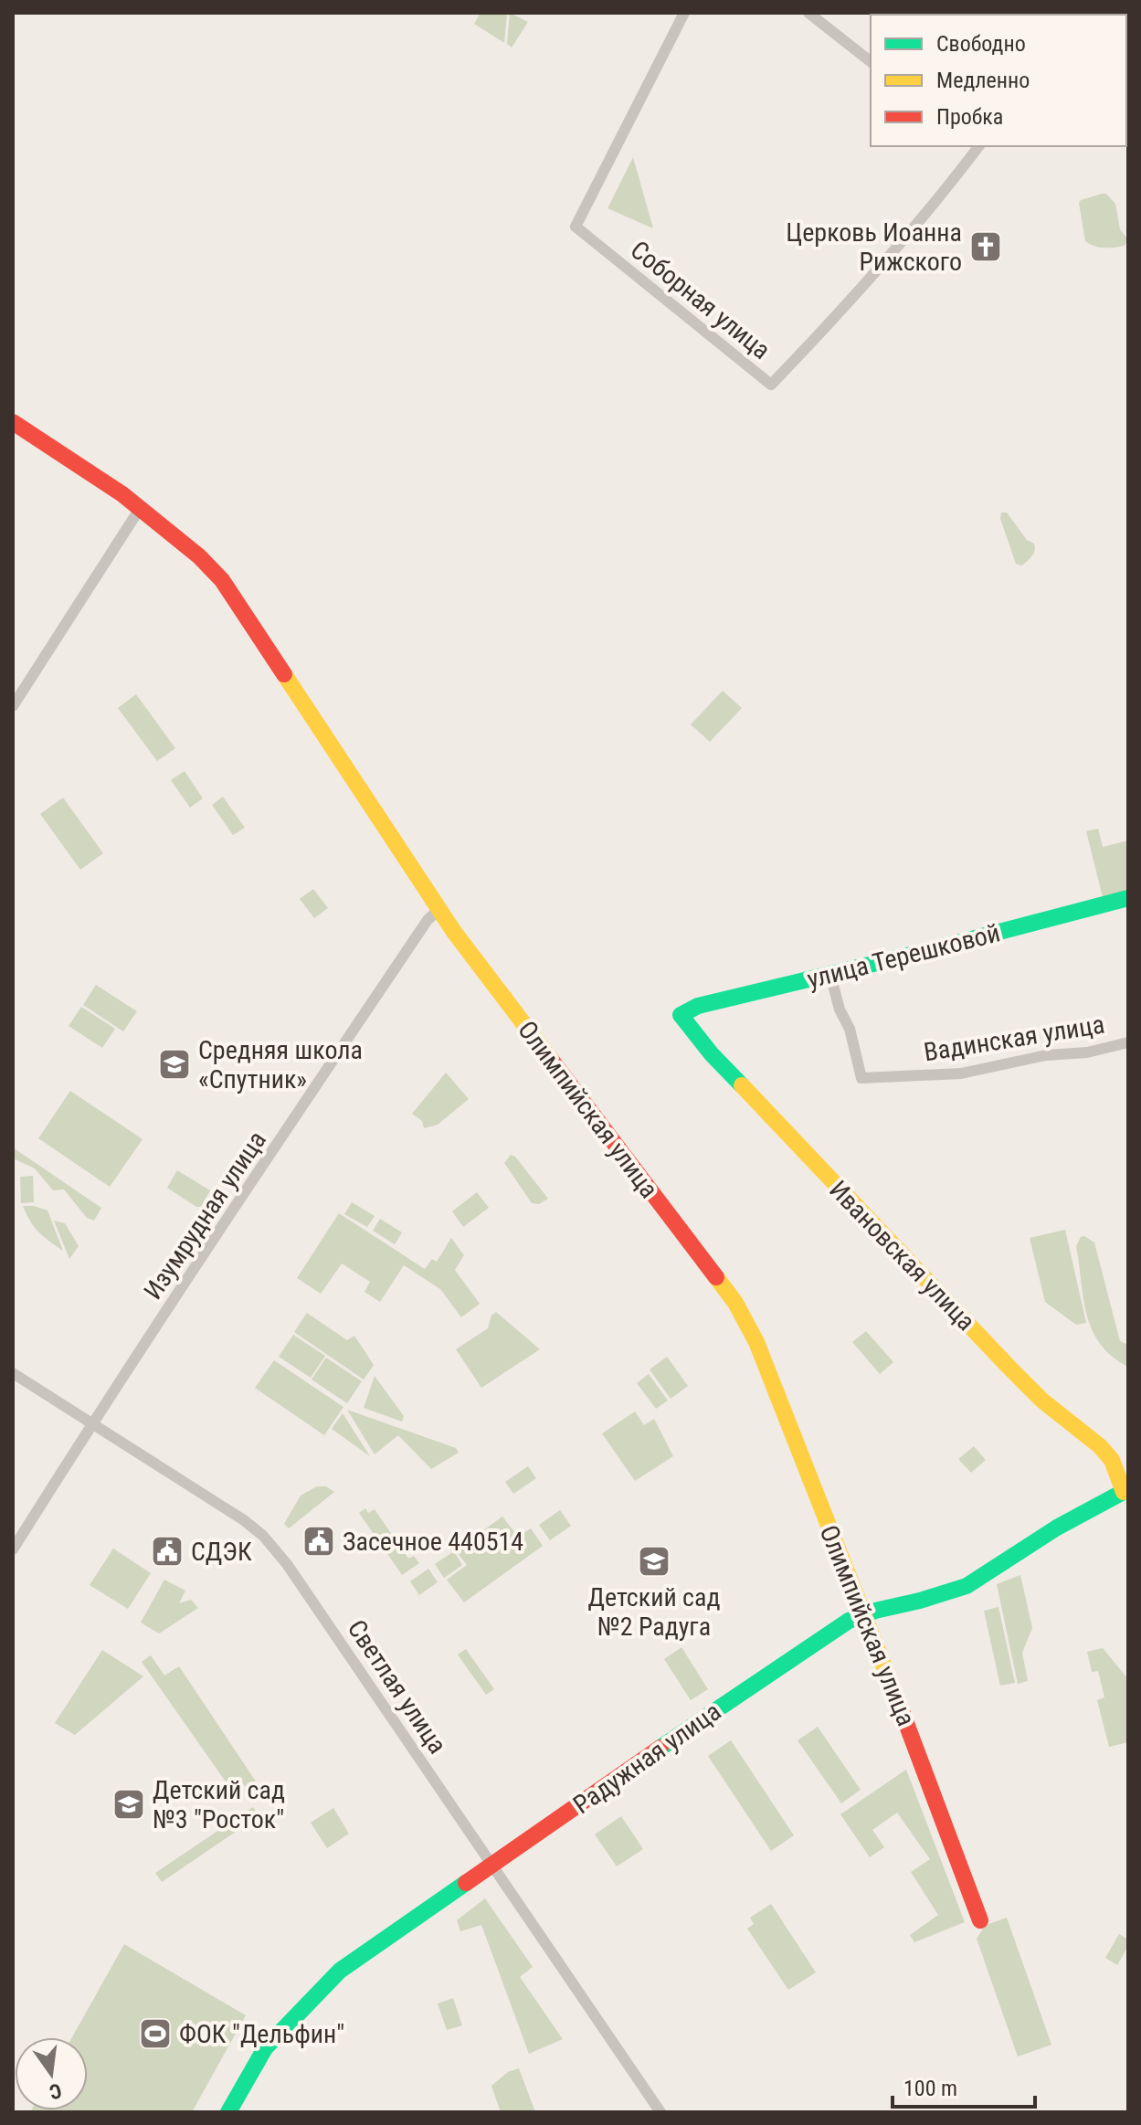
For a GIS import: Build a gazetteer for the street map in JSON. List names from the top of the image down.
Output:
{
  "streets": {
    "street": [
      "Соборная улица",
      "улица Терешковой",
      "Вадинская улица",
      "Олимпийская улица",
      "Изумрудная улица",
      "Ивановская улица",
      "Светлая улица",
      "Радужная улица"
    ]
  },
  "crossings": [
    ["улица Терешковой", "Вадинская улица"],
    ["улица Терешковой", "Ивановская улица"],
    ["Олимпийская улица", "Изумрудная улица"],
    ["Олимпийская улица", "Радужная улица"],
    ["Изумрудная улица", "Светлая улица"],
    ["Ивановская улица", "Радужная улица"],
    ["Светлая улица", "Радужная улица"]
  ],
  "places": {
    "church": ["Церковь Иоанна Рижского"],
    "school or university": ["Средняя школа «Спутник»", "Детский сад №2 Радуга", "Детский сад №3 \"Росток\""],
    "public building": ["Засечное 440514", "СДЭК"],
    "sports": ["ФОК \"Дельфин\""]
  },
  "legend": ["Свободно", "Медленно", "Пробка"],
  "scale_bar": "100 m",
  "north": "bottom"
}
